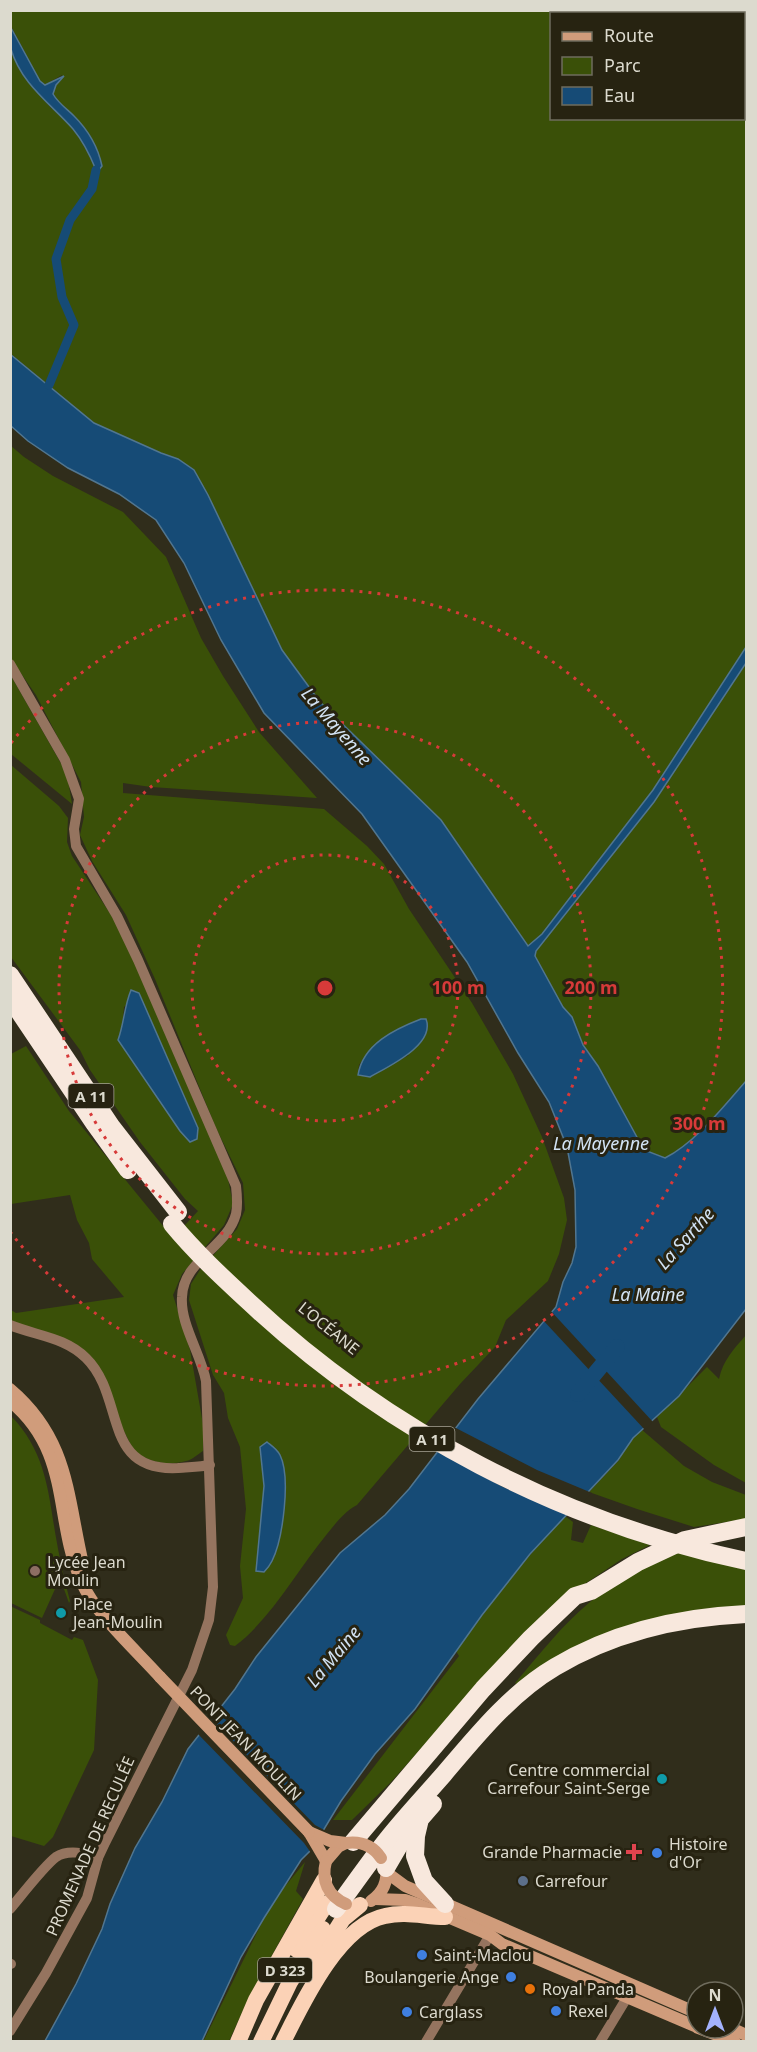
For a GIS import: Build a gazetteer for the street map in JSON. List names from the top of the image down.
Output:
{
  "streets": {
    "highway": ["A 11", "L’OCÉANE", "D 323"],
    "main road": ["PONT JEAN MOULIN"],
    "street": ["PROMENADE DE RECULÉE"]
  },
  "water": ["La Mayenne", "La Sarthe", "La Maine"],
  "places": {
    "other": [
      "Lycée Jean Moulin",
      "Place Jean-Moulin",
      "Centre commercial Carrefour Saint-Serge",
      "Histoire d'Or",
      "Carrefour",
      "Saint-Maclou",
      "Boulangerie Ange",
      "Royal Panda",
      "Rexel",
      "Carglass"
    ],
    "health": ["Grande Pharmacie"]
  },
  "legend": ["Route", "Parc", "Eau"],
  "north": "top",
  "rings": ["100 m", "200 m", "300 m"]
}
